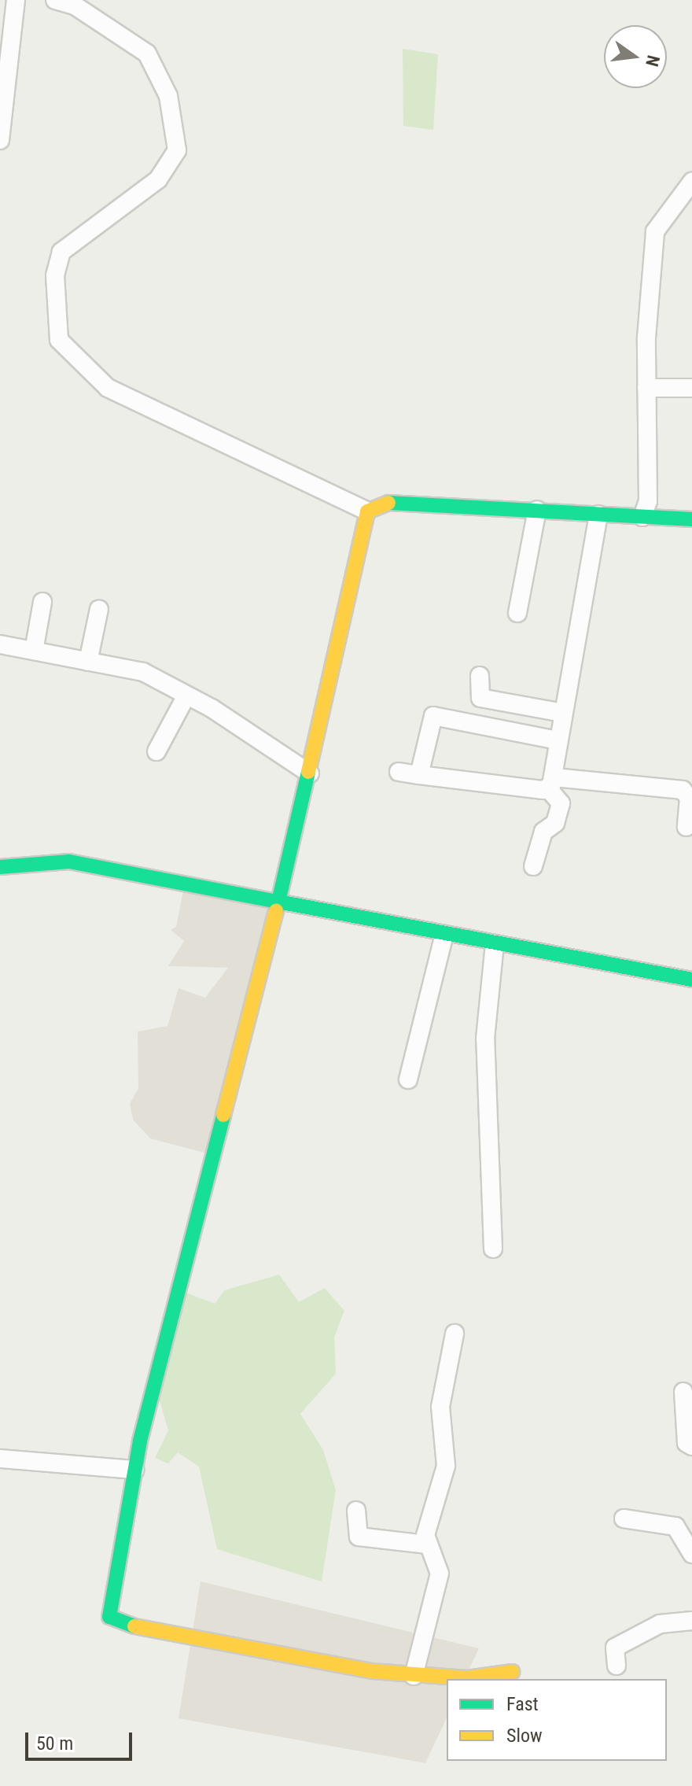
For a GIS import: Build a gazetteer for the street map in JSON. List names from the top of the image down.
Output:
{
  "legend": ["Fast", "Slow"],
  "scale_bar": "50 m",
  "north": "right"
}
